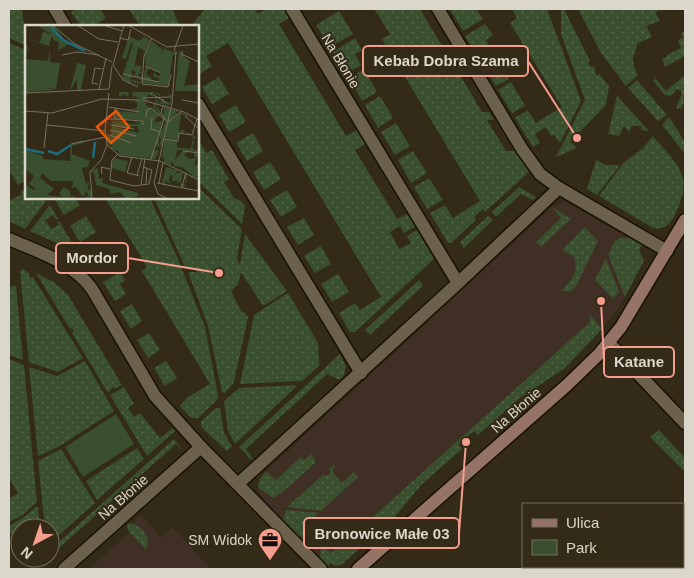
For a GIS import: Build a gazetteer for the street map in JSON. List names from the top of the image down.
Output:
{
  "streets": {
    "street": ["Na Błonie"]
  },
  "places": {
    "other": [
      "Kebab Dobra Szama",
      "Mordor",
      "Katane",
      "Bronowice Małe 03"
    ],
    "office": ["SM Widok"]
  },
  "legend": ["Ulica", "Park"],
  "north": "bottom left"
}
